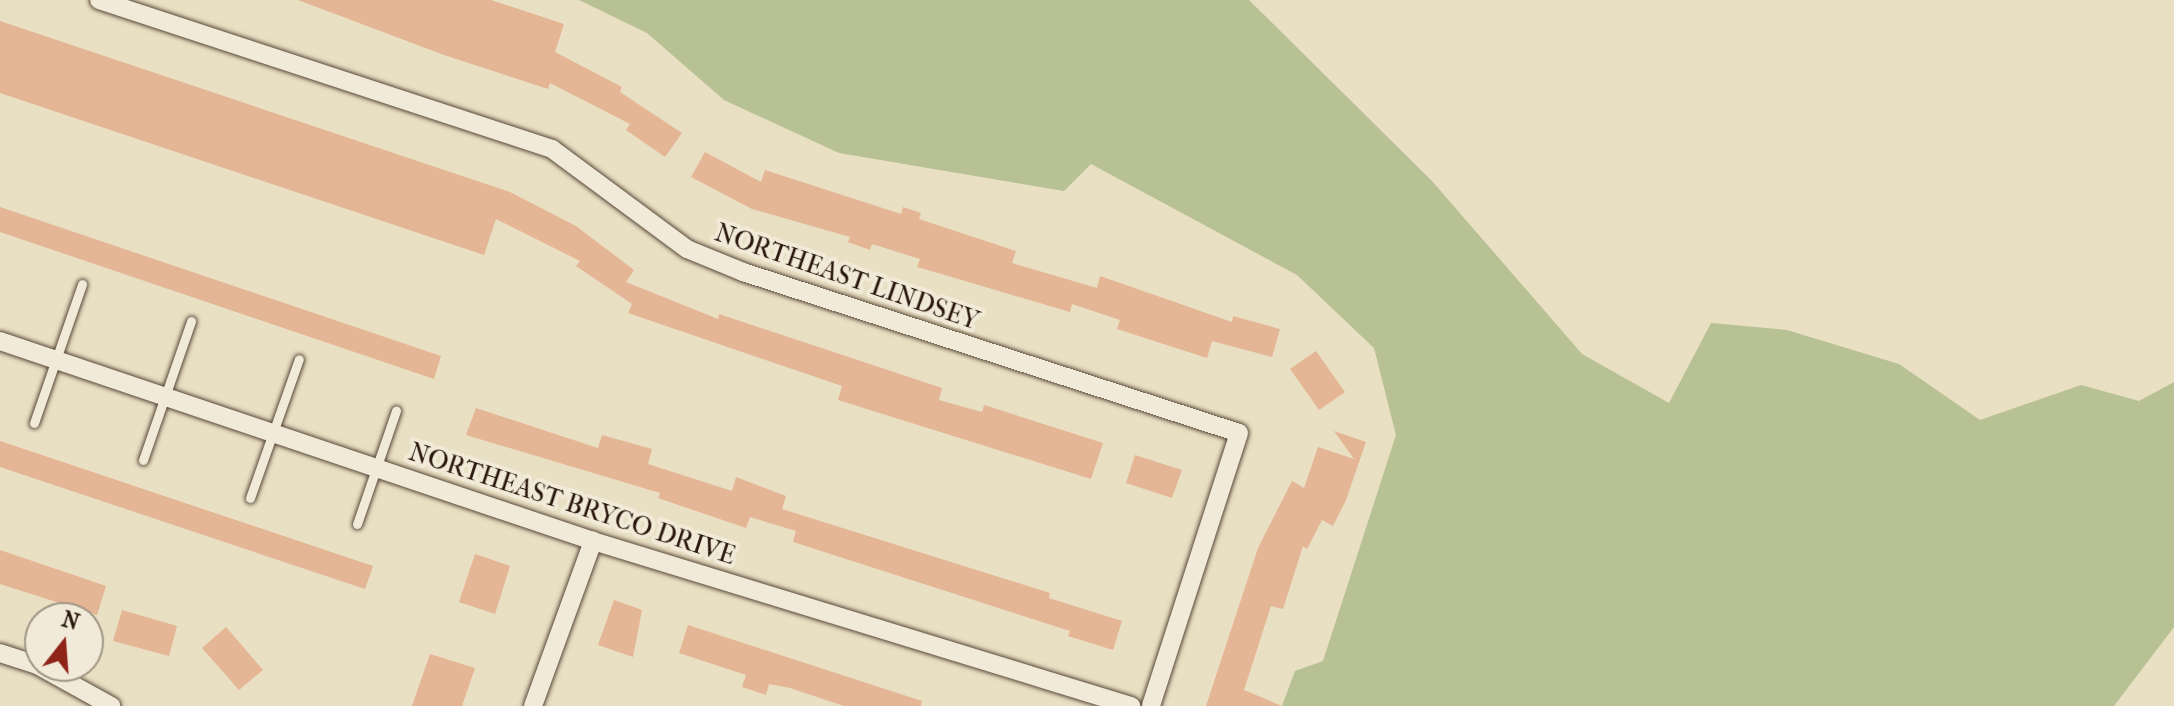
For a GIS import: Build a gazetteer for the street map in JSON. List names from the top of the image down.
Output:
{
  "streets": {
    "street": ["NORTHEAST LINDSEY", "NORTHEAST BRYCO DRIVE"]
  },
  "north": "top"
}
